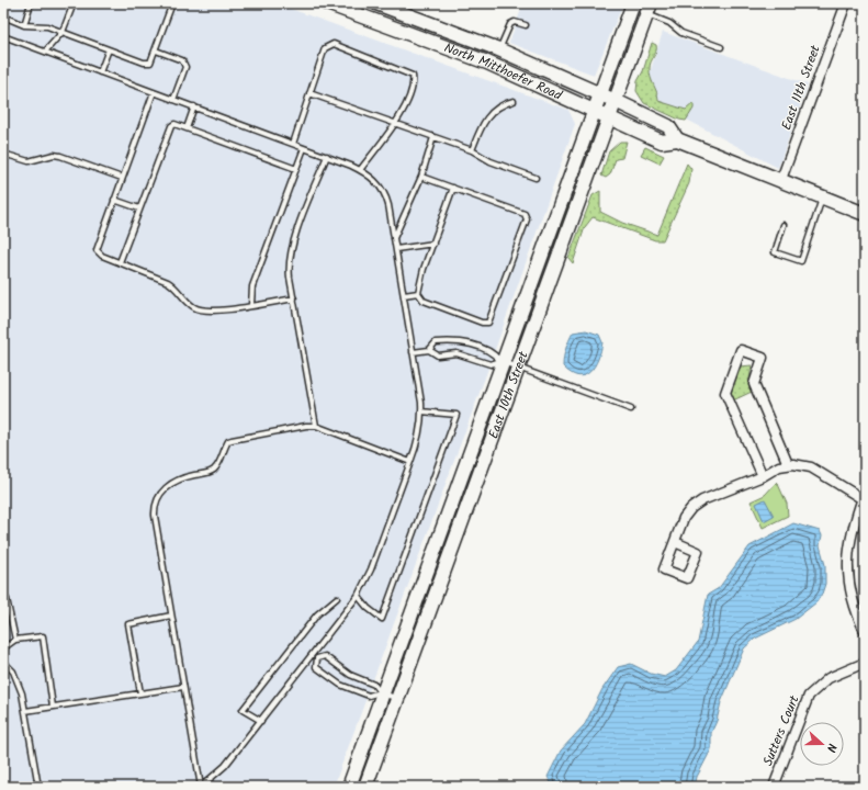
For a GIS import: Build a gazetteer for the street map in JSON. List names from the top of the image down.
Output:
{
  "streets": {
    "main road": ["North Mitthoefer Road", "East 10th Street"],
    "street": ["East 11th Street", "Sutters Court"]
  },
  "crossings": [
    ["North Mitthoefer Road", "East 11th Street"],
    ["North Mitthoefer Road", "East 10th Street"]
  ],
  "north": "right"
}
